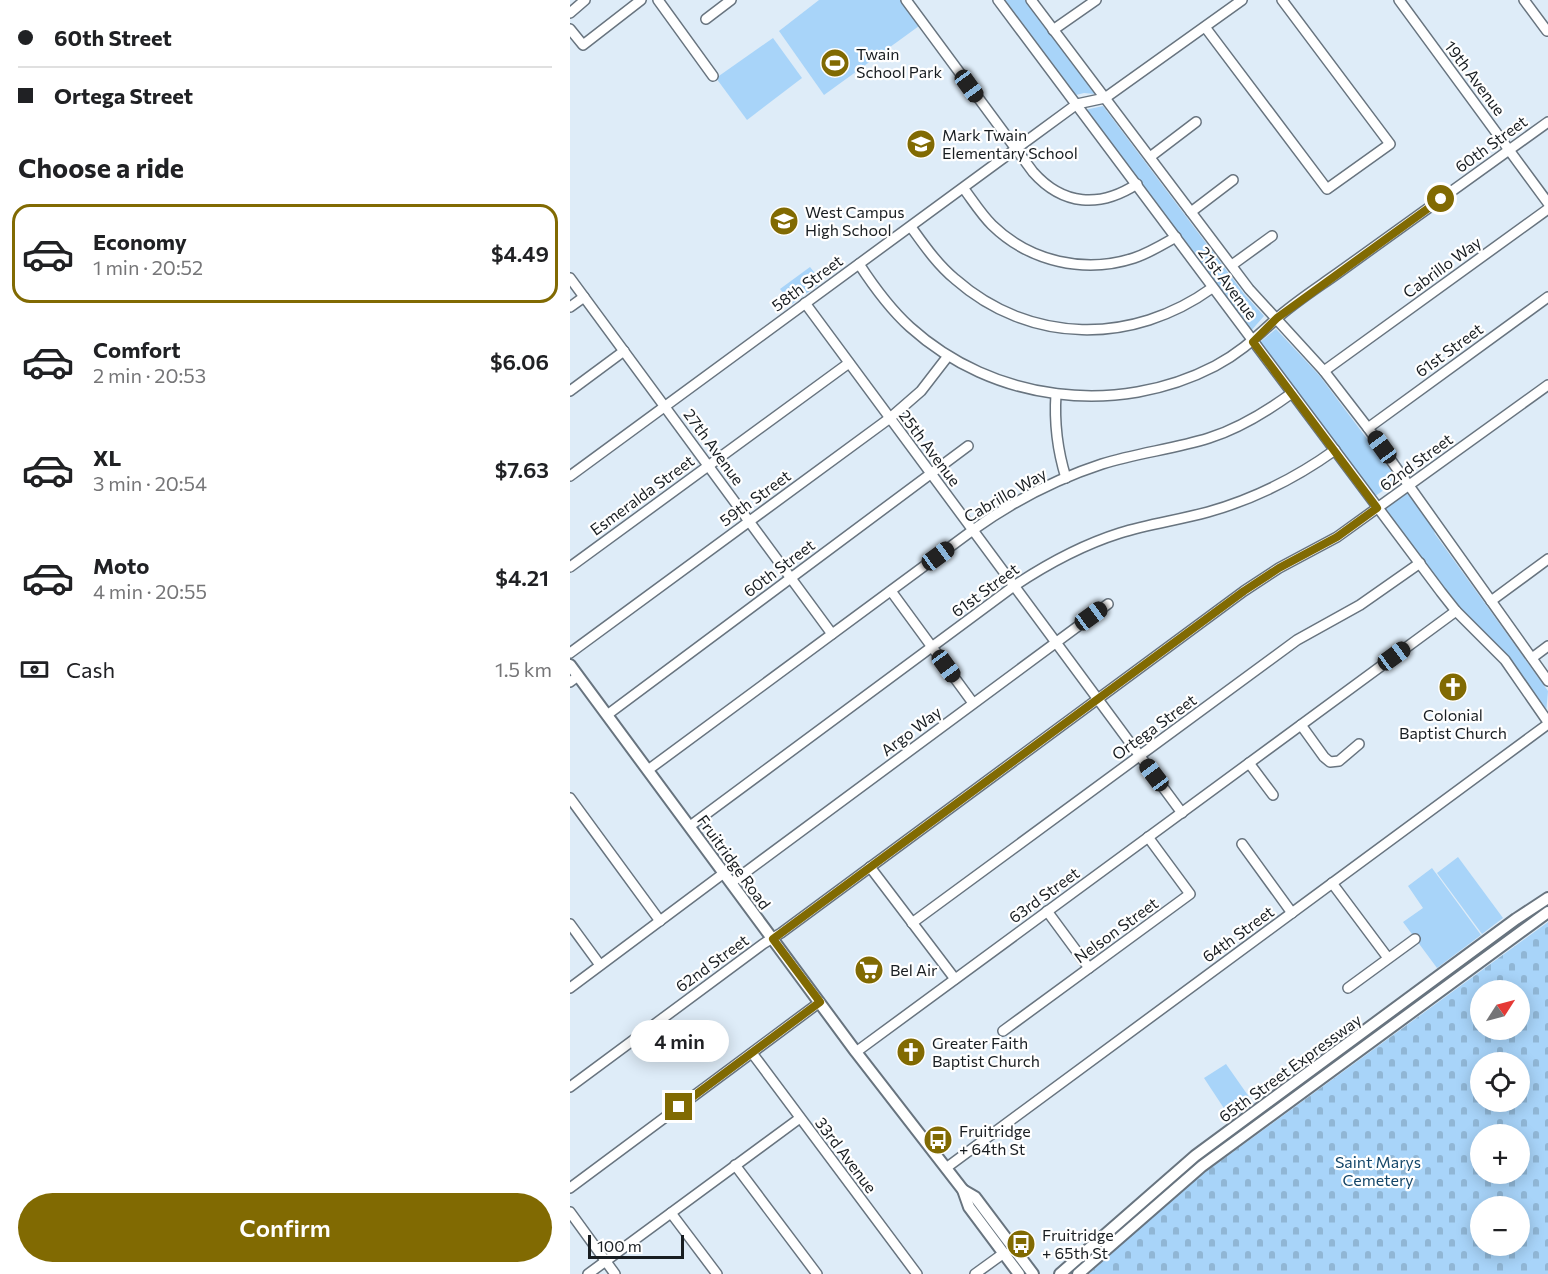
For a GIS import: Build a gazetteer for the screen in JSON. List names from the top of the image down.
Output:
{
  "streets": {
    "main road": ["Fruitridge Road", "65th Street Expressway"],
    "street": [
      "19th Avenue",
      "60th Street",
      "Cabrillo Way",
      "58th Street",
      "21st Avenue",
      "61st Street",
      "27th Avenue",
      "25th Avenue",
      "62nd Street",
      "Esmeralda Street",
      "59th Street",
      "Ortega Street",
      "Argo Way",
      "63rd Street",
      "Nelson Street",
      "64th Street",
      "33rd Avenue"
    ]
  },
  "crossings": [
    ["19th Avenue", "60th Street"],
    ["60th Street", "58th Street"],
    ["60th Street", "21st Avenue"],
    ["60th Street", "27th Avenue"],
    ["60th Street", "25th Avenue"],
    ["60th Street", "59th Street"],
    ["60th Street", "Fruitridge Road"],
    ["Cabrillo Way", "21st Avenue"],
    ["Cabrillo Way", "27th Avenue"],
    ["Cabrillo Way", "25th Avenue"],
    ["Cabrillo Way", "Fruitridge Road"],
    ["58th Street", "21st Avenue"],
    ["58th Street", "27th Avenue"],
    ["58th Street", "25th Avenue"],
    ["21st Avenue", "61st Street"],
    ["21st Avenue", "62nd Street"],
    ["21st Avenue", "Ortega Street"],
    ["21st Avenue", "63rd Street"],
    ["21st Avenue", "64th Street"],
    ["61st Street", "25th Avenue"],
    ["61st Street", "Fruitridge Road"],
    ["27th Avenue", "Esmeralda Street"],
    ["27th Avenue", "59th Street"],
    ["25th Avenue", "62nd Street"],
    ["25th Avenue", "Esmeralda Street"],
    ["25th Avenue", "59th Street"],
    ["25th Avenue", "Ortega Street"],
    ["25th Avenue", "Argo Way"],
    ["25th Avenue", "63rd Street"],
    ["62nd Street", "Fruitridge Road"],
    ["Argo Way", "Fruitridge Road"],
    ["Fruitridge Road", "63rd Street"],
    ["Fruitridge Road", "64th Street"],
    ["63rd Street", "Nelson Street"]
  ],
  "parks": ["Saint Marys Cemetery"],
  "places": {
    "sports": ["Twain School Park"],
    "school or university": ["Mark Twain Elementary School", "West Campus High School"],
    "church": ["Colonial Baptist Church", "Greater Faith Baptist Church"],
    "supermarket": ["Bel Air"],
    "bus stop": ["Fruitridge + 64th St", "Fruitridge + 65th St"]
  },
  "scale_bar": "100 m",
  "north": "top right",
  "page": {
    "banner": ["60th Street", "Ortega Street"],
    "heading": "Choose a ride",
    "list": [
      {
        "name": "Economy",
        "note": "1 min · 20:52",
        "value": "$4.49"
      },
      {
        "name": "Comfort",
        "note": "2 min · 20:53",
        "value": "$6.06"
      },
      {
        "name": "XL",
        "note": "3 min · 20:54",
        "value": "$7.63"
      },
      {
        "name": "Moto",
        "note": "4 min · 20:55",
        "value": "$4.21"
      }
    ],
    "pay": ["Cash", "1.5 km"],
    "map_buttons": ["+", "−"],
    "bubble": "4 min",
    "buttons": "Confirm",
    "scale": "100 m"
  }
}
